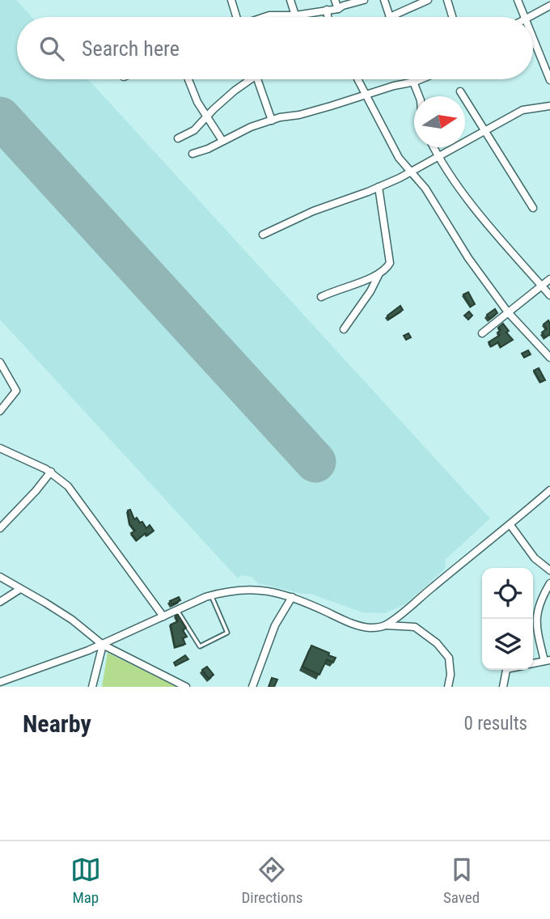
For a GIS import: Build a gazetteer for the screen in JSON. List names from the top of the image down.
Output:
{
  "north": "right",
  "page": {
    "search": "Search here",
    "heading": ["Nearby", "0 results"],
    "nav": ["Map", "Directions", "Saved"]
  }
}
